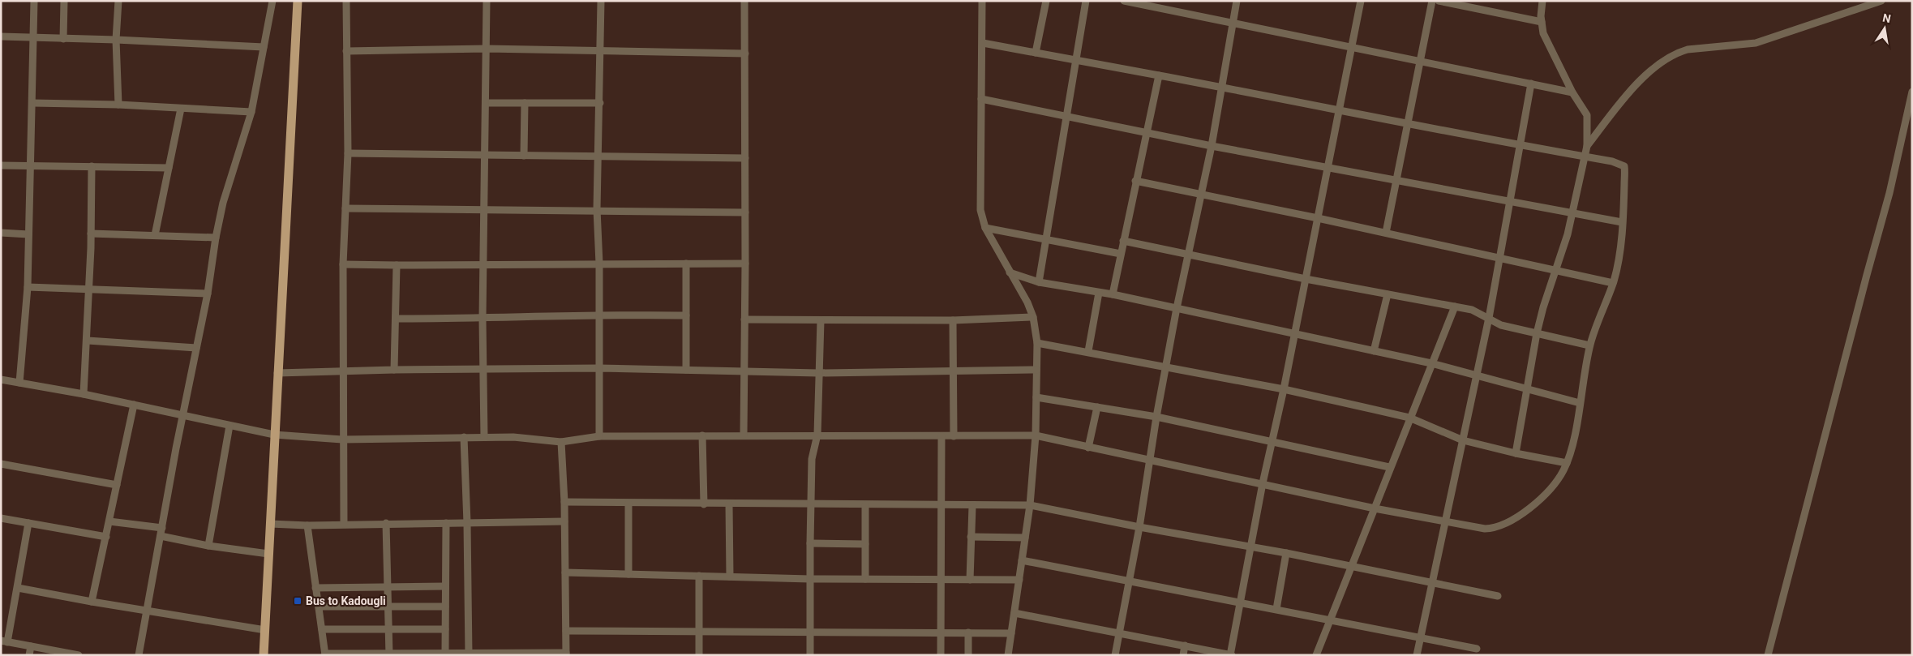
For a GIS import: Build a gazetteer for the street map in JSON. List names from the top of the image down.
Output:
{
  "places": {
    "transit": ["Bus to Kadougli"]
  },
  "north": "top"
}
